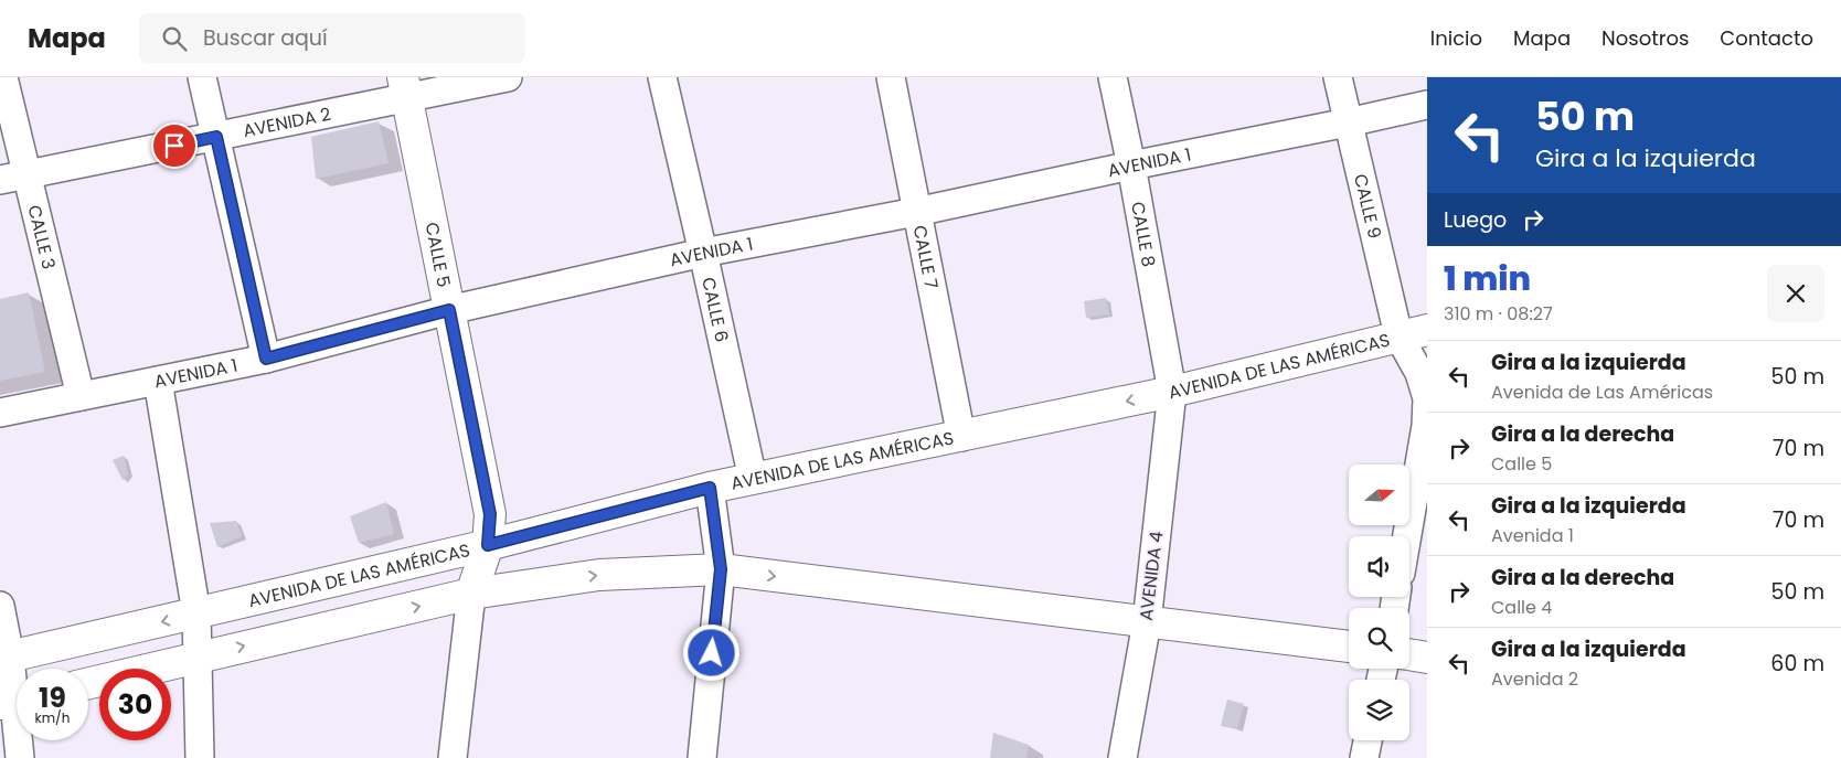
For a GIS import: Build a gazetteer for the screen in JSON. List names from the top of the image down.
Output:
{
  "streets": {
    "main road": ["CALLE 5", "AVENIDA DE LAS AMÉRICAS"],
    "street": [
      "AVENIDA 2",
      "AVENIDA 1",
      "CALLE 9",
      "CALLE 8",
      "CALLE 3",
      "CALLE 7",
      "CALLE 6",
      "AVENIDA 4"
    ]
  },
  "crossings": [
    ["AVENIDA 2", "CALLE 3"],
    ["AVENIDA 2", "CALLE 5"],
    ["AVENIDA 1", "CALLE 9"],
    ["AVENIDA 1", "CALLE 8"],
    ["AVENIDA 1", "CALLE 3"],
    ["AVENIDA 1", "CALLE 5"],
    ["AVENIDA 1", "CALLE 7"],
    ["AVENIDA 1", "CALLE 6"],
    ["CALLE 9", "AVENIDA DE LAS AMÉRICAS"],
    ["CALLE 8", "AVENIDA DE LAS AMÉRICAS"],
    ["CALLE 8", "AVENIDA 4"],
    ["CALLE 5", "AVENIDA DE LAS AMÉRICAS"],
    ["CALLE 7", "AVENIDA DE LAS AMÉRICAS"],
    ["CALLE 6", "AVENIDA DE LAS AMÉRICAS"],
    ["AVENIDA DE LAS AMÉRICAS", "AVENIDA 4"]
  ],
  "north": "right",
  "page": {
    "header": "Mapa",
    "search": "Buscar aquí",
    "nav": [
      "Inicio",
      "Mapa",
      "Nosotros",
      "Contacto"
    ],
    "turn": ["50 m", "Gira a la izquierda"],
    "then": "Luego",
    "heading": ["1 min", "310 m · 08:27"],
    "list": [
      {
        "name": "Gira a la izquierda",
        "note": "Avenida de Las Américas",
        "value": "50 m"
      },
      {
        "name": "Gira a la derecha",
        "note": "Calle 5",
        "value": "70 m"
      },
      {
        "name": "Gira a la izquierda",
        "note": "Avenida 1",
        "value": "70 m"
      },
      {
        "name": "Gira a la derecha",
        "note": "Calle 4",
        "value": "50 m"
      },
      {
        "name": "Gira a la izquierda",
        "note": "Avenida 2",
        "value": "60 m"
      }
    ],
    "speed": "19 km/h",
    "limit": "30"
  }
}
